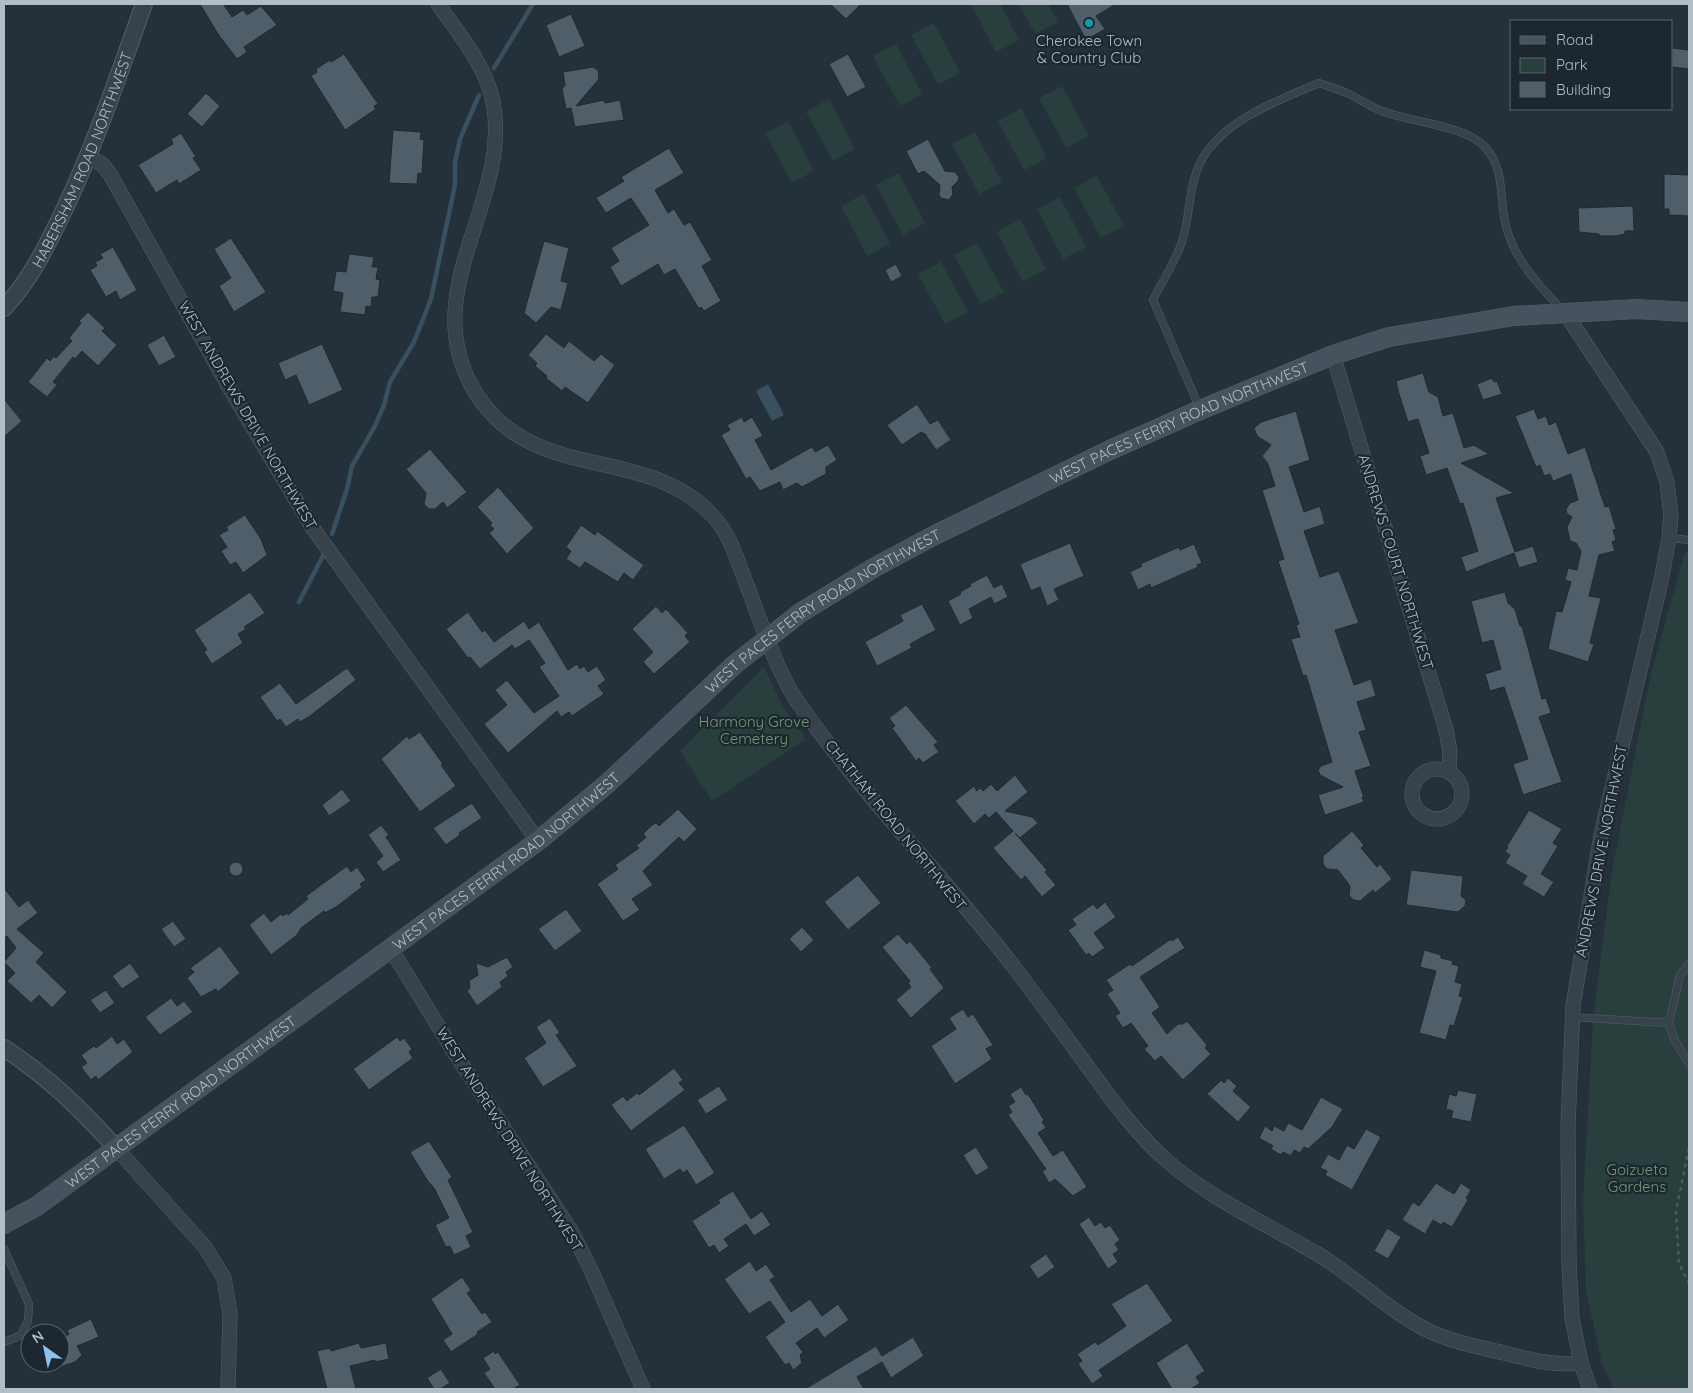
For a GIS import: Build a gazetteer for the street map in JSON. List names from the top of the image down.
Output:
{
  "streets": {
    "main road": ["WEST PACES FERRY ROAD NORTHWEST"],
    "street": [
      "HABERSHAM ROAD NORTHWEST",
      "WEST ANDREWS DRIVE NORTHWEST",
      "ANDREWS COURT NORTHWEST",
      "CHATHAM ROAD NORTHWEST",
      "ANDREWS DRIVE NORTHWEST"
    ]
  },
  "crossings": [
    ["HABERSHAM ROAD NORTHWEST", "WEST ANDREWS DRIVE NORTHWEST"],
    ["WEST ANDREWS DRIVE NORTHWEST", "WEST PACES FERRY ROAD NORTHWEST"],
    ["WEST PACES FERRY ROAD NORTHWEST", "ANDREWS COURT NORTHWEST"],
    ["WEST PACES FERRY ROAD NORTHWEST", "CHATHAM ROAD NORTHWEST"],
    ["WEST PACES FERRY ROAD NORTHWEST", "ANDREWS DRIVE NORTHWEST"],
    ["CHATHAM ROAD NORTHWEST", "ANDREWS DRIVE NORTHWEST"]
  ],
  "parks": ["Harmony Grove Cemetery", "Goizueta Gardens"],
  "places": ["Cherokee Town & Country Club"],
  "legend": ["Road", "Park", "Building"],
  "north": "top left"
}
